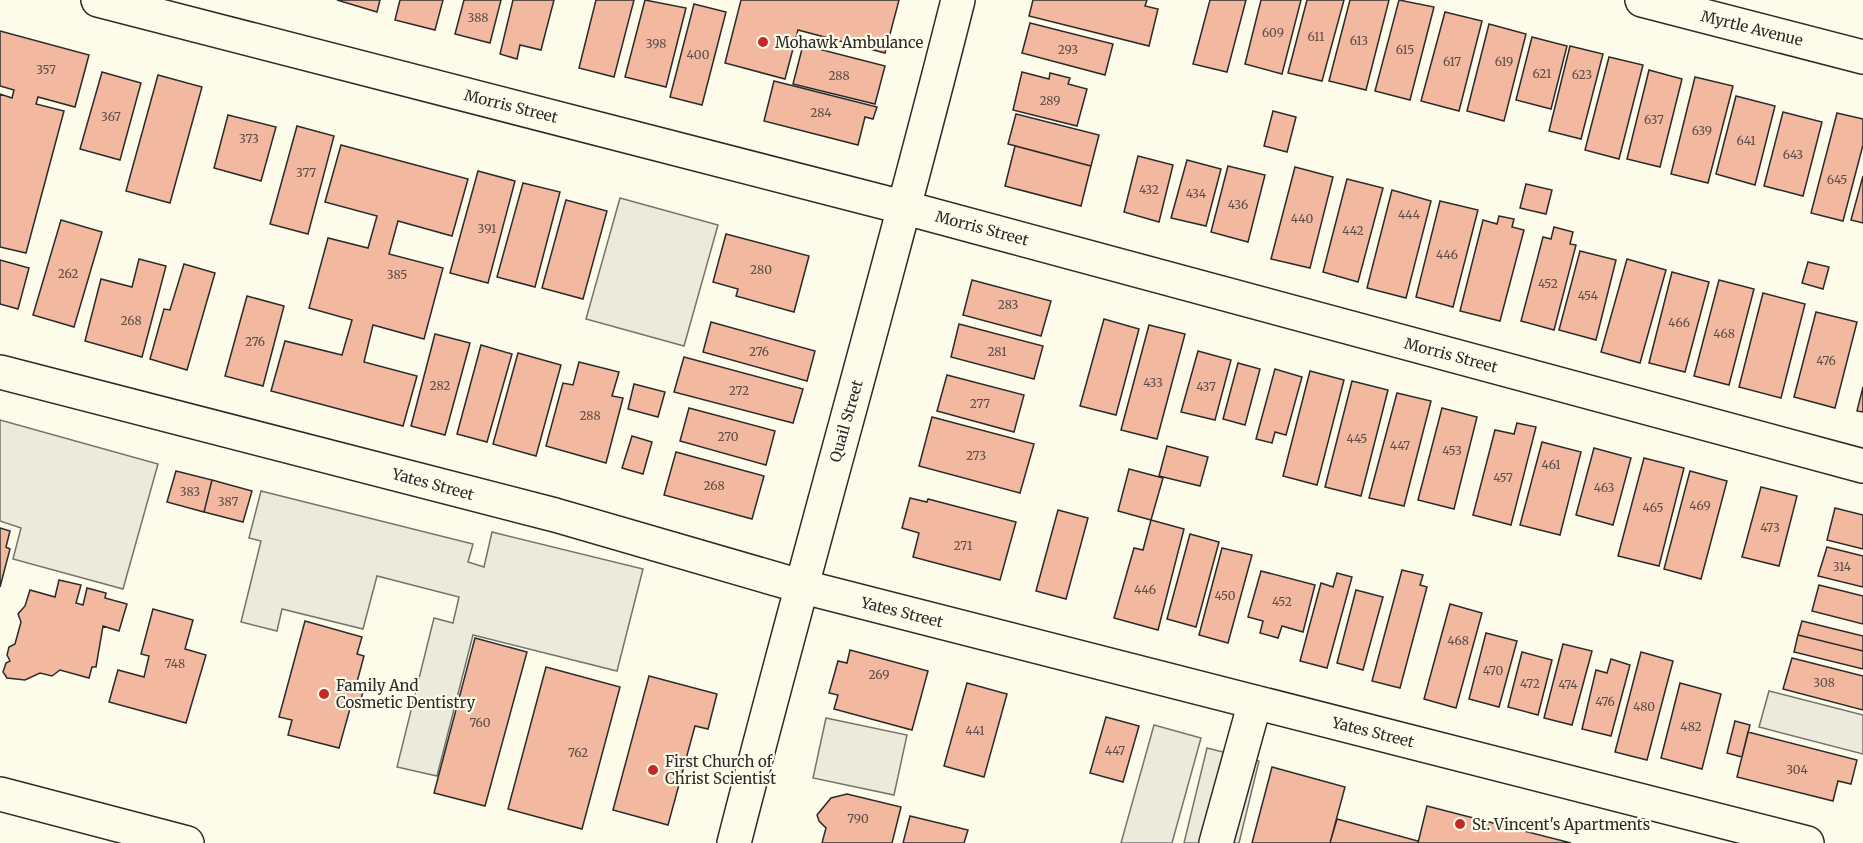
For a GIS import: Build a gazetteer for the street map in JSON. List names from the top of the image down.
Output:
{
  "streets": {
    "street": [
      "Myrtle Avenue",
      "Morris Street",
      "Quail Street",
      "Yates Street"
    ]
  },
  "crossings": [
    ["Morris Street", "Quail Street"],
    ["Quail Street", "Yates Street"]
  ],
  "places": [
    "Mohawk Ambulance",
    "Family And Cosmetic Dentistry",
    "First Church of Christ Scientist",
    "St. Vincent's Apartments"
  ],
  "house_numbers": [
    "388",
    "609",
    "611",
    "613",
    "398",
    "293",
    "615",
    "400",
    "617",
    "619",
    "357",
    "621",
    "623",
    "288",
    "289",
    "284",
    "367",
    "637",
    "639",
    "373",
    "641",
    "643",
    "377",
    "645",
    "432",
    "434",
    "436",
    "444",
    "440",
    "391",
    "442",
    "446",
    "280",
    "262",
    "385",
    "452",
    "454",
    "283",
    "268",
    "466",
    "468",
    "276",
    "276",
    "281",
    "476",
    "433",
    "282",
    "437",
    "272",
    "277",
    "288",
    "270",
    "445",
    "447",
    "453",
    "273",
    "461",
    "457",
    "268",
    "463",
    "383",
    "387",
    "469",
    "465",
    "473",
    "271",
    "314",
    "446",
    "450",
    "452",
    "468",
    "748",
    "470",
    "269",
    "308",
    "472",
    "474",
    "476",
    "480",
    "760",
    "482",
    "441",
    "447",
    "762",
    "304",
    "790"
  ]
}
